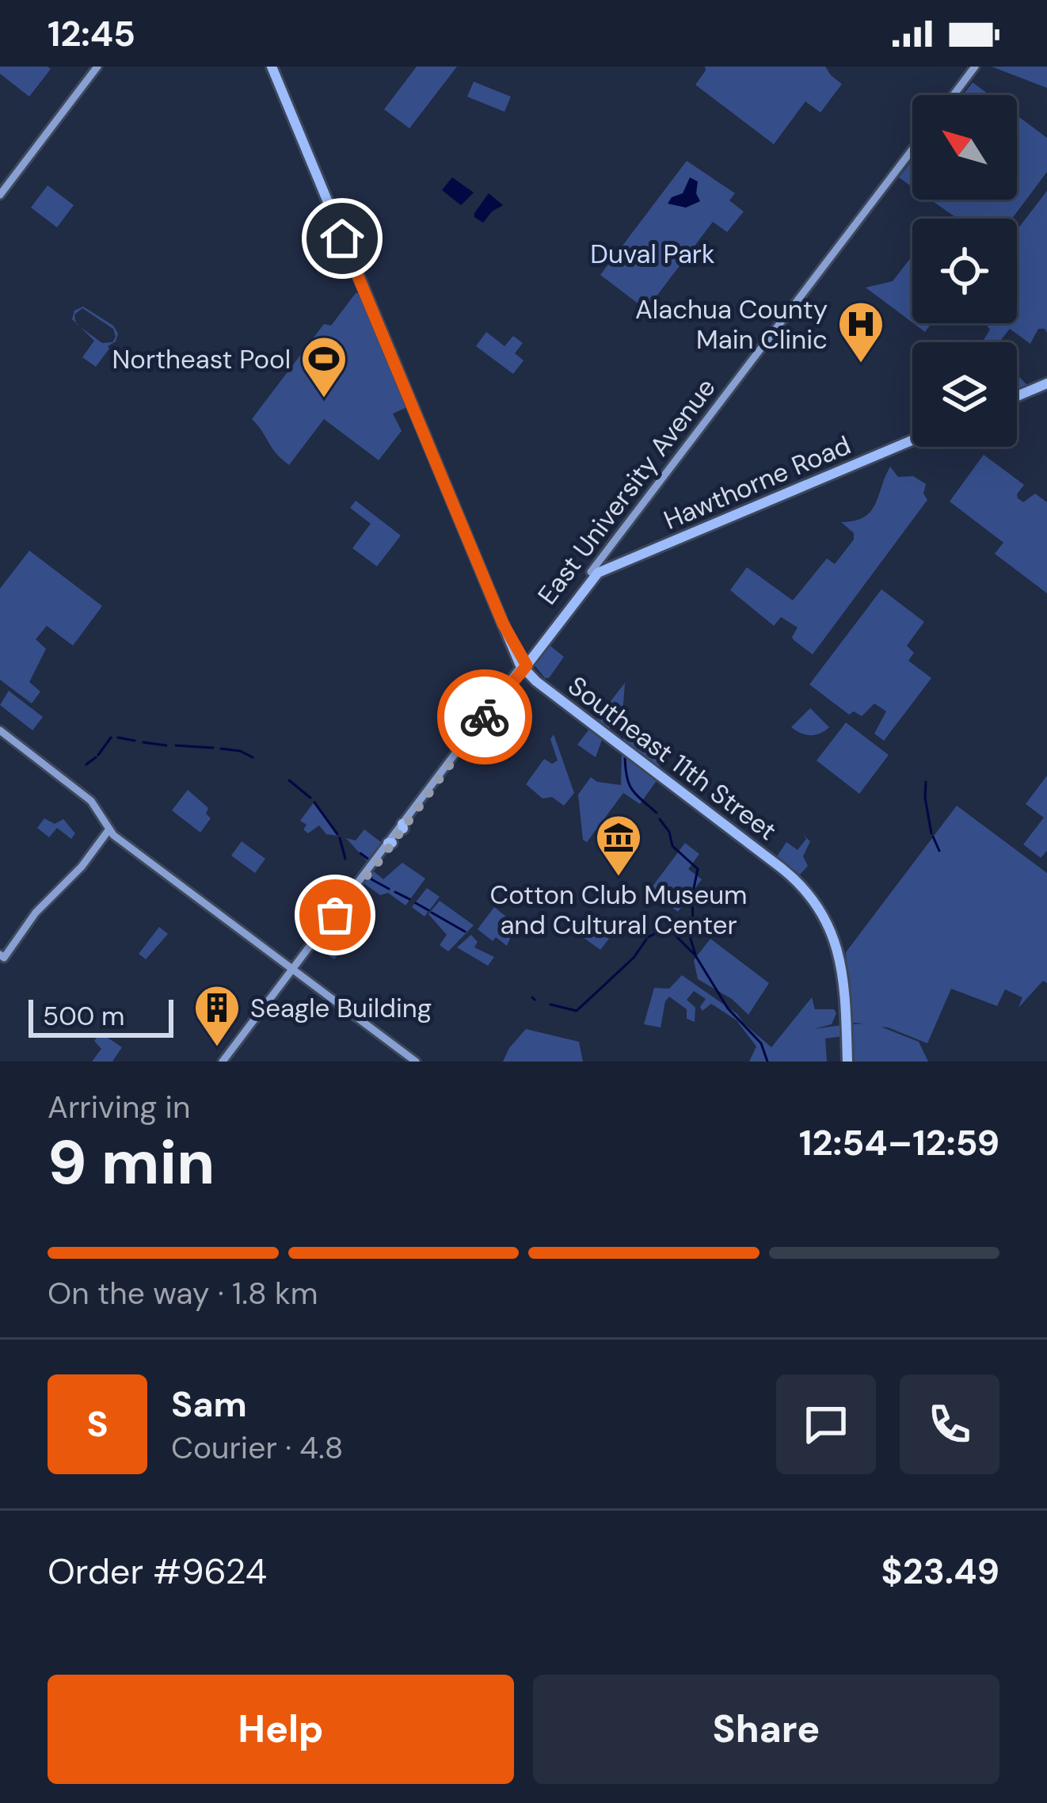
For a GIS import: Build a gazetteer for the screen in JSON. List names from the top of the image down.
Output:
{
  "streets": {
    "highway": ["Hawthorne Road", "East University Avenue", "Southeast 11th Street"]
  },
  "crossings": [
    ["Hawthorne Road", "East University Avenue"],
    ["East University Avenue", "Southeast 11th Street"]
  ],
  "parks": ["Duval Park"],
  "places": {
    "hospital": ["Alachua County Main Clinic"],
    "sports": ["Northeast Pool"],
    "museum": ["Cotton Club Museum and Cultural Center"],
    "building": ["Seagle Building"]
  },
  "scale_bar": "500 m",
  "north": "top left",
  "page": {
    "status": "12:45",
    "scale": "500 m",
    "heading": ["9 min", "Arriving in", "12:54–12:59"],
    "panel": [
      "Sam",
      "Courier · 4.8",
      "Order #9624",
      "$23.49"
    ],
    "bar": "On the way · 1.8 km",
    "round": "S",
    "buttons": ["Help", "Share"]
  }
}
